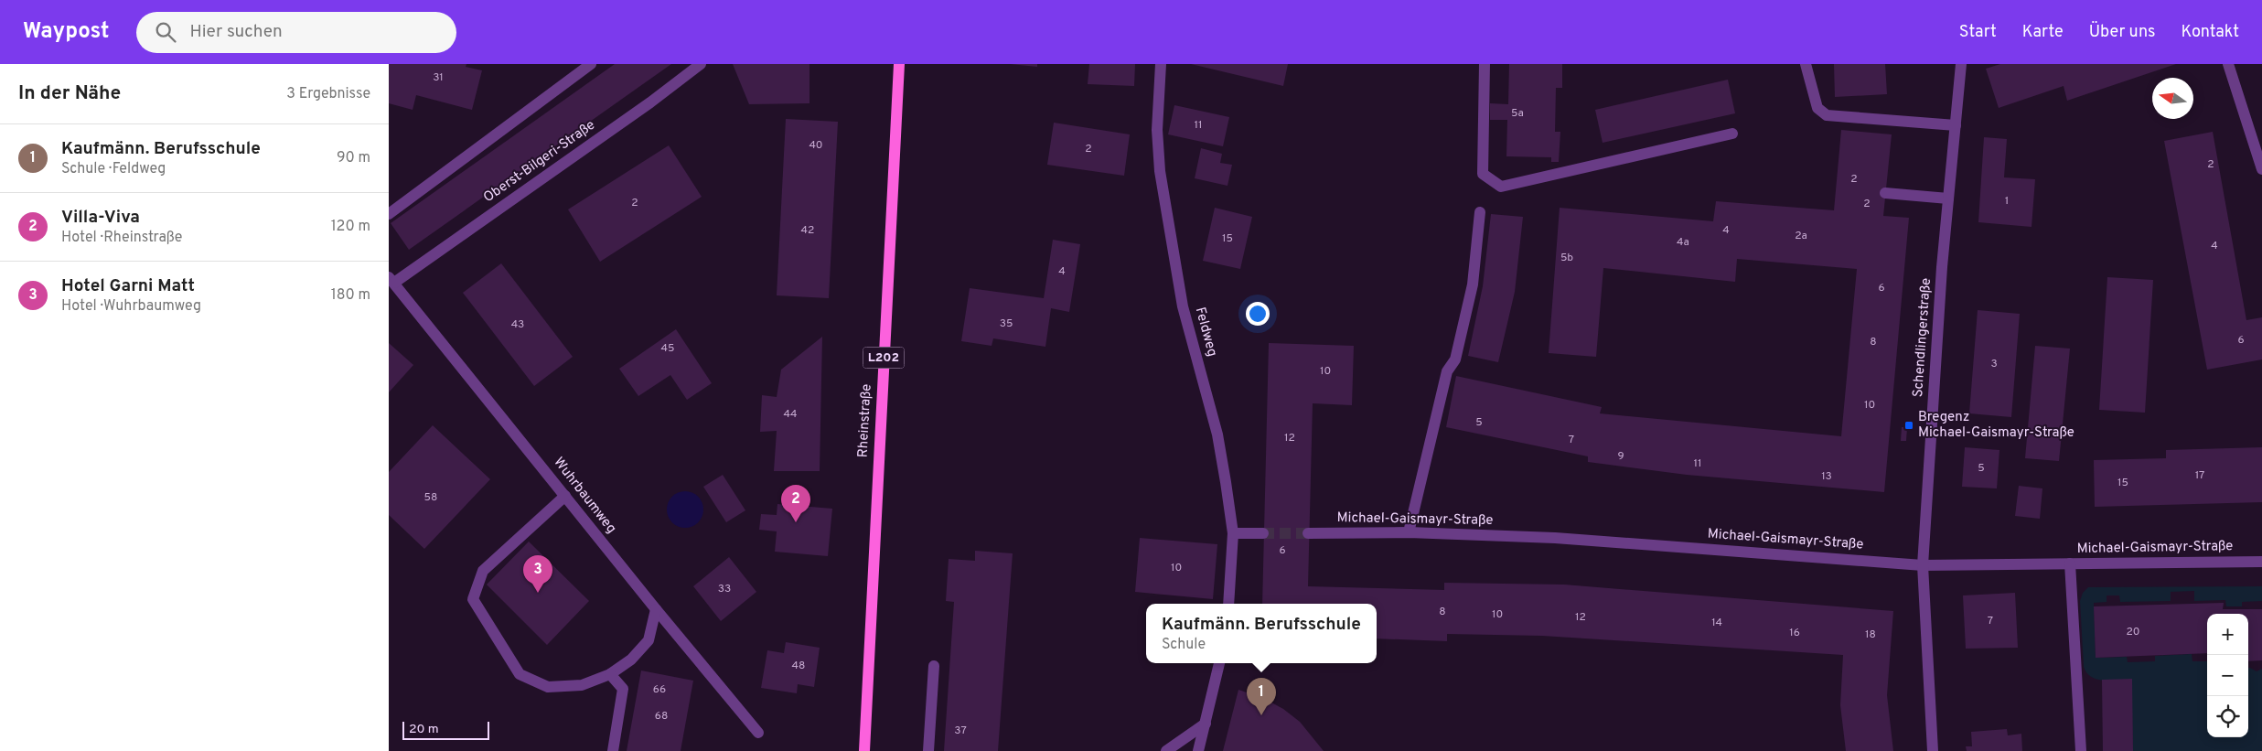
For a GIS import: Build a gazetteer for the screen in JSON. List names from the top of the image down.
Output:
{
  "streets": {
    "main road": ["L202", "Rheinstraße"],
    "street": [
      "Oberst-Bilgeri-Straße",
      "Feldweg",
      "Schendlingerstraße",
      "Wuhrbaumweg",
      "Michael-Gaismayr-Straße"
    ]
  },
  "crossings": [
    ["Oberst-Bilgeri-Straße", "Wuhrbaumweg"],
    ["Schendlingerstraße", "Michael-Gaismayr-Straße"]
  ],
  "places": {
    "transit": ["Bregenz Michael-Gaismayr-Straße"]
  },
  "house_numbers": [
    "31",
    "5a",
    "11",
    "40",
    "2",
    "2",
    "2",
    "1",
    "2",
    "2",
    "42",
    "4",
    "2a",
    "15",
    "4a",
    "4",
    "5b",
    "4",
    "6",
    "35",
    "43",
    "6",
    "8",
    "45",
    "3",
    "10",
    "10",
    "44",
    "5",
    "12",
    "7",
    "9",
    "11",
    "5",
    "17",
    "13",
    "15",
    "58",
    "6",
    "10",
    "33",
    "8",
    "10",
    "12",
    "7",
    "14",
    "20",
    "16",
    "18",
    "48",
    "66",
    "68",
    "37"
  ],
  "scale_bar": "20 m",
  "north": "left",
  "page": {
    "header": "Waypost",
    "search": "Hier suchen",
    "nav": [
      "Start",
      "Karte",
      "Über uns",
      "Kontakt"
    ],
    "heading": ["In der Nähe", "3 Ergebnisse"],
    "list": [
      {
        "mark": "1",
        "name": "Kaufmänn. Berufsschule",
        "note": "Schule · Feldweg",
        "value": "90 m"
      },
      {
        "mark": "2",
        "name": "Villa-Viva",
        "note": "Hotel · Rheinstraße",
        "value": "120 m"
      },
      {
        "mark": "3",
        "name": "Hotel Garni Matt",
        "note": "Hotel · Wuhrbaumweg",
        "value": "180 m"
      }
    ],
    "pins": ["2", "3", "1"],
    "popup": ["Kaufmänn. Berufsschule", "Schule"],
    "map_buttons": ["+", "−"],
    "scale": "20 m"
  }
}
